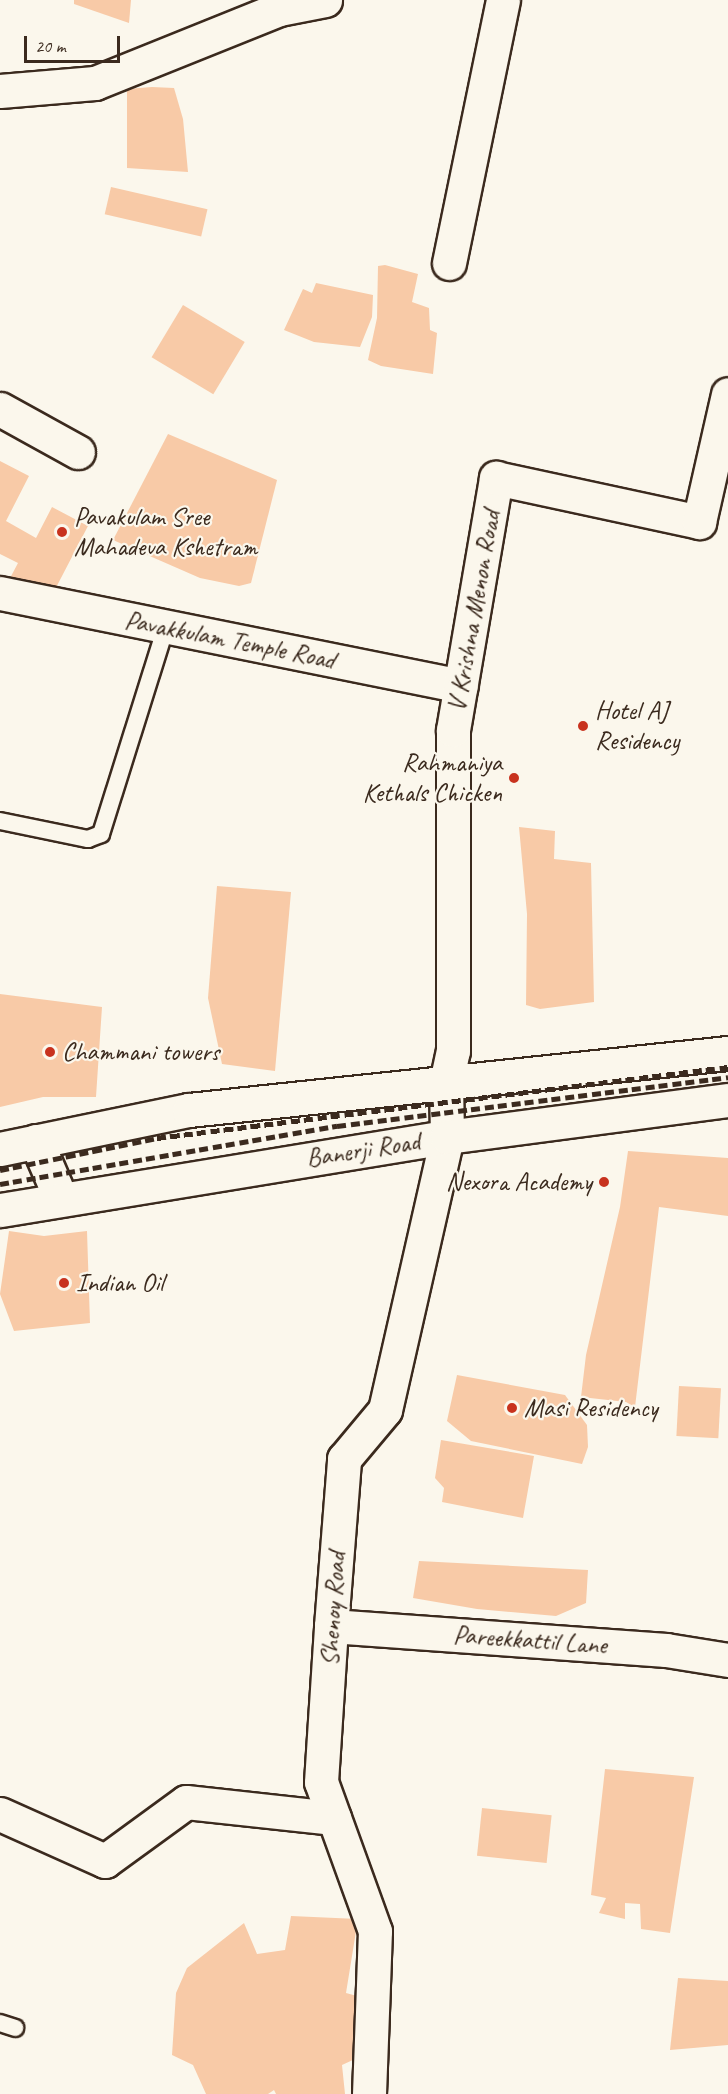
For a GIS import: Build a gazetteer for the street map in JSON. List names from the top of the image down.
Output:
{
  "streets": {
    "street": [
      "V Krishna Menon Road",
      "Pavakkulam Temple Road",
      "Banerji Road",
      "Shenoy Road",
      "Pareekkattil Lane"
    ]
  },
  "crossings": [
    ["V Krishna Menon Road", "Pavakkulam Temple Road"],
    ["V Krishna Menon Road", "Banerji Road"],
    ["V Krishna Menon Road", "Shenoy Road"],
    ["Banerji Road", "Shenoy Road"],
    ["Shenoy Road", "Pareekkattil Lane"]
  ],
  "places": [
    "Pavakulam Sree Mahadeva Kshetram",
    "Hotel AJ Residency",
    "Rahmaniya Kethals Chicken",
    "Chammani towers",
    "Nexora Academy",
    "Indian Oil",
    "Masi Residency"
  ],
  "scale_bar": "20 m"
}
